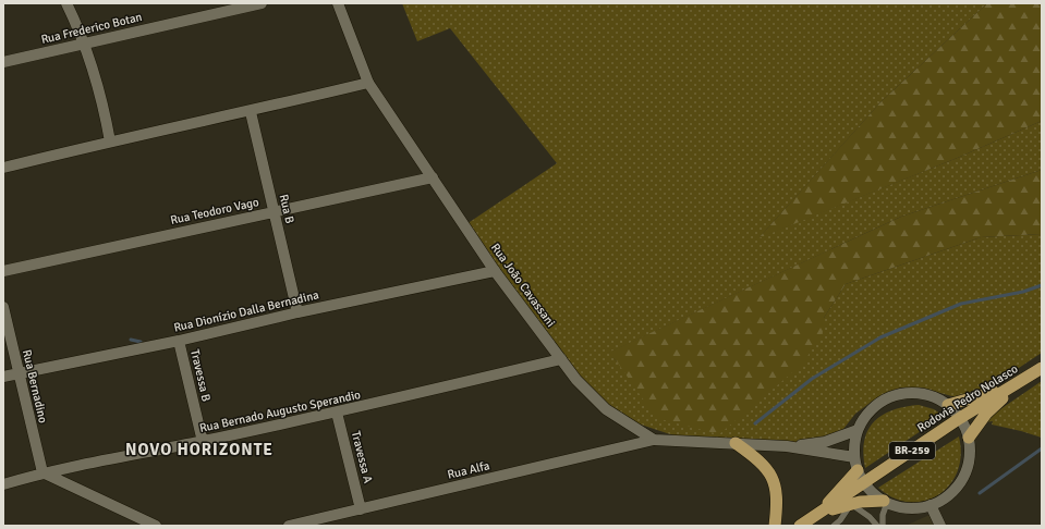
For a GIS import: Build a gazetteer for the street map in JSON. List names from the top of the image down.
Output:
{
  "streets": {
    "highway": ["Rodovia Pedro Nolasco", "BR-259"],
    "street": [
      "Rua Frederico Botan",
      "Rua B",
      "Rua Teodoro Vago",
      "Rua João Cavassani",
      "Rua Dionízio Dalla Bernadina",
      "Travessa B",
      "Rua Bernadino",
      "Rua Bernado Augusto Sperandio",
      "Travessa A",
      "Rua Alfa"
    ]
  },
  "crossings": [
    ["Rua B", "Rua Teodoro Vago"],
    ["Rua B", "Rua Dionízio Dalla Bernadina"],
    ["Rua Teodoro Vago", "Rua João Cavassani"],
    ["Rua João Cavassani", "Rua Dionízio Dalla Bernadina"],
    ["Rua João Cavassani", "Rua Bernado Augusto Sperandio"],
    ["Rua João Cavassani", "Rua Alfa"],
    ["Rua Dionízio Dalla Bernadina", "Travessa B"],
    ["Rua Dionízio Dalla Bernadina", "Rua Bernadino"],
    ["Travessa B", "Rua Bernado Augusto Sperandio"],
    ["Rua Bernadino", "Rua Bernado Augusto Sperandio"],
    ["Rua Bernado Augusto Sperandio", "Travessa A"],
    ["Travessa A", "Rua Alfa"]
  ],
  "districts": ["NOVO HORIZONTE"]
}
